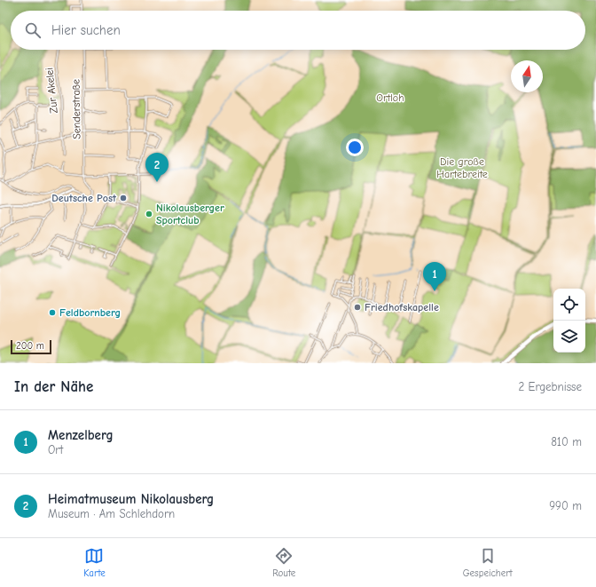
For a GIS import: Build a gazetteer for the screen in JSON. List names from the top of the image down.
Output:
{
  "streets": {
    "street": ["Zur Akelei", "Senderstraße"]
  },
  "parks": ["Ortloh", "Die große Hartebreite"],
  "places": [
    "Deutsche Post",
    "Nikolausberger Sportclub",
    "Friedhofskapelle",
    "Feldbornberg"
  ],
  "scale_bar": "200 m",
  "north": "top",
  "page": {
    "search": "Hier suchen",
    "pins": ["2", "1"],
    "scale": "200 m",
    "heading": ["In der Nähe", "2 Ergebnisse"],
    "list": [
      {
        "mark": "1",
        "name": "Menzelberg",
        "note": "Ort",
        "value": "810 m"
      },
      {
        "mark": "2",
        "name": "Heimatmuseum Nikolausberg",
        "note": "Museum · Am Schlehdorn",
        "value": "990 m"
      }
    ],
    "nav": ["Karte", "Route", "Gespeichert"]
  }
}
